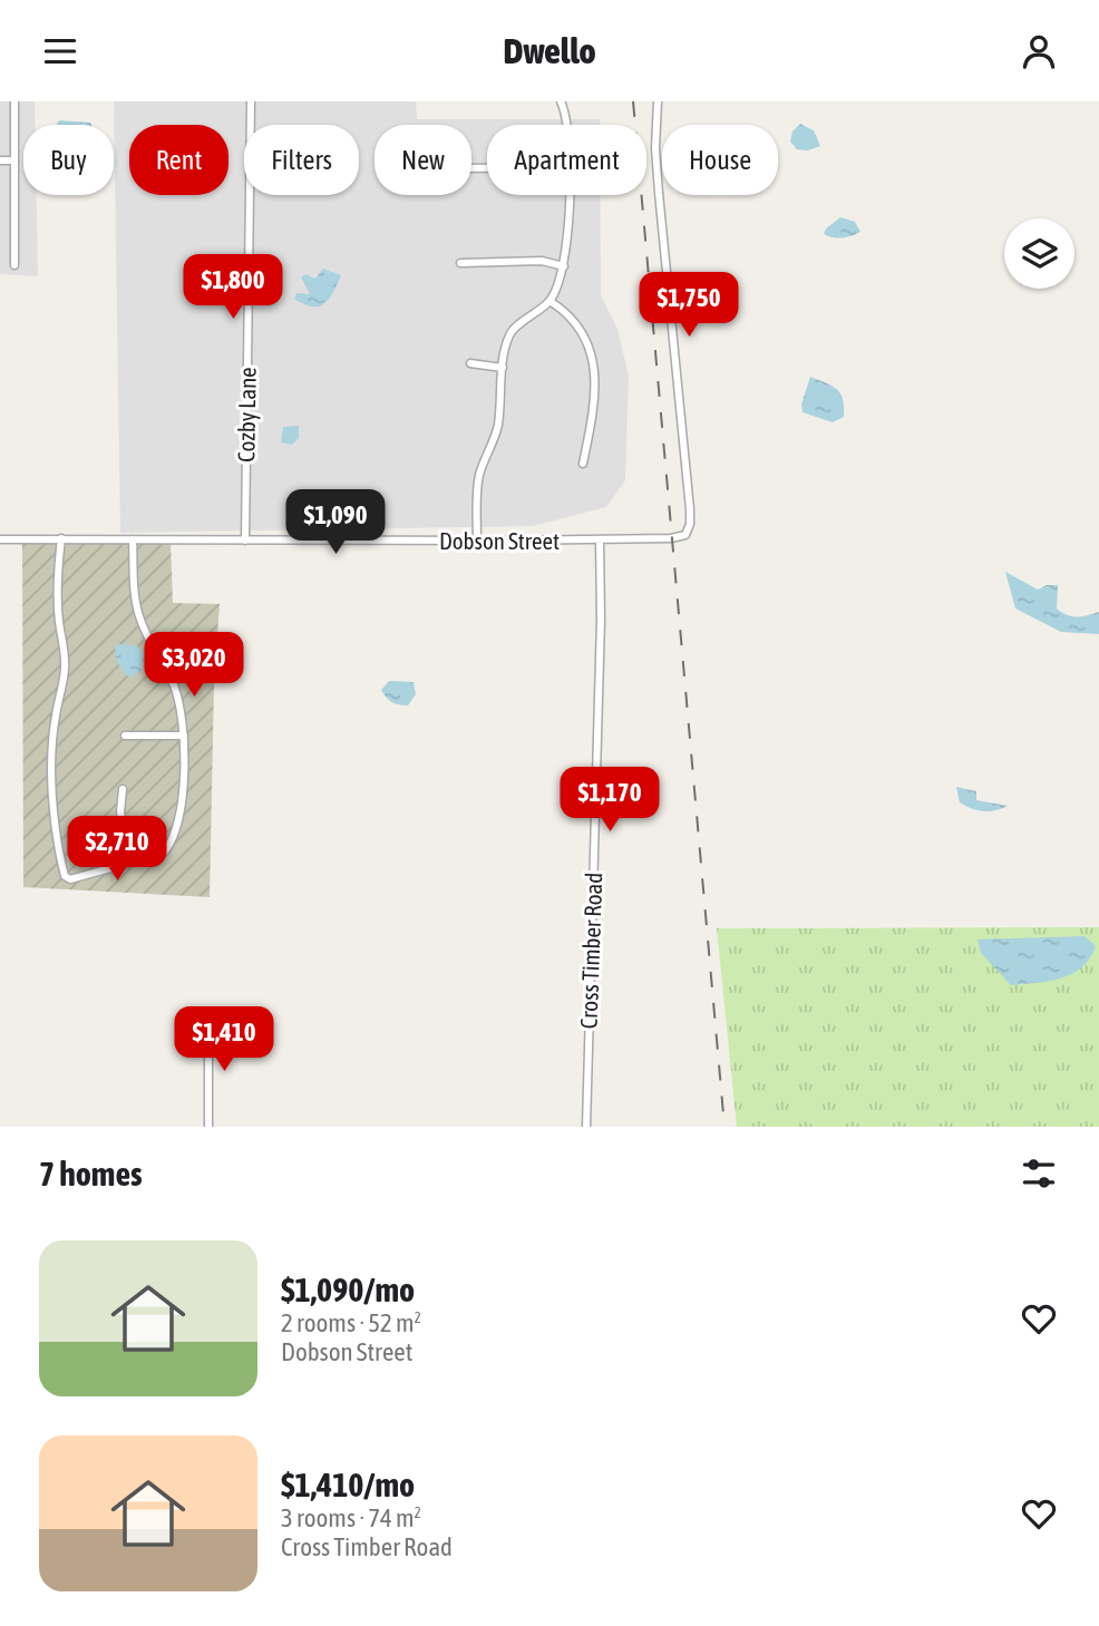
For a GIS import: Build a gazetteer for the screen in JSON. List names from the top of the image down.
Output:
{
  "streets": {
    "street": ["Cozby Lane", "Dobson Street", "Cross Timber Road"]
  },
  "crossings": [
    ["Cozby Lane", "Dobson Street"],
    ["Dobson Street", "Cross Timber Road"]
  ],
  "page": {
    "header": "Dwello",
    "chip": [
      "Buy",
      "Rent",
      "Filters",
      "New",
      "Apartment",
      "House"
    ],
    "price": [
      "$1,800",
      "$1,750",
      "$1,090",
      "$3,020",
      "$1,170",
      "$2,710",
      "$1,410"
    ],
    "heading": "7 homes",
    "list": [
      {
        "name": "$1,090/mo",
        "note": "2 rooms · 52 m² · Dobson Street"
      },
      {
        "name": "$1,410/mo",
        "note": "3 rooms · 74 m² · Cross Timber Road"
      }
    ]
  }
}
